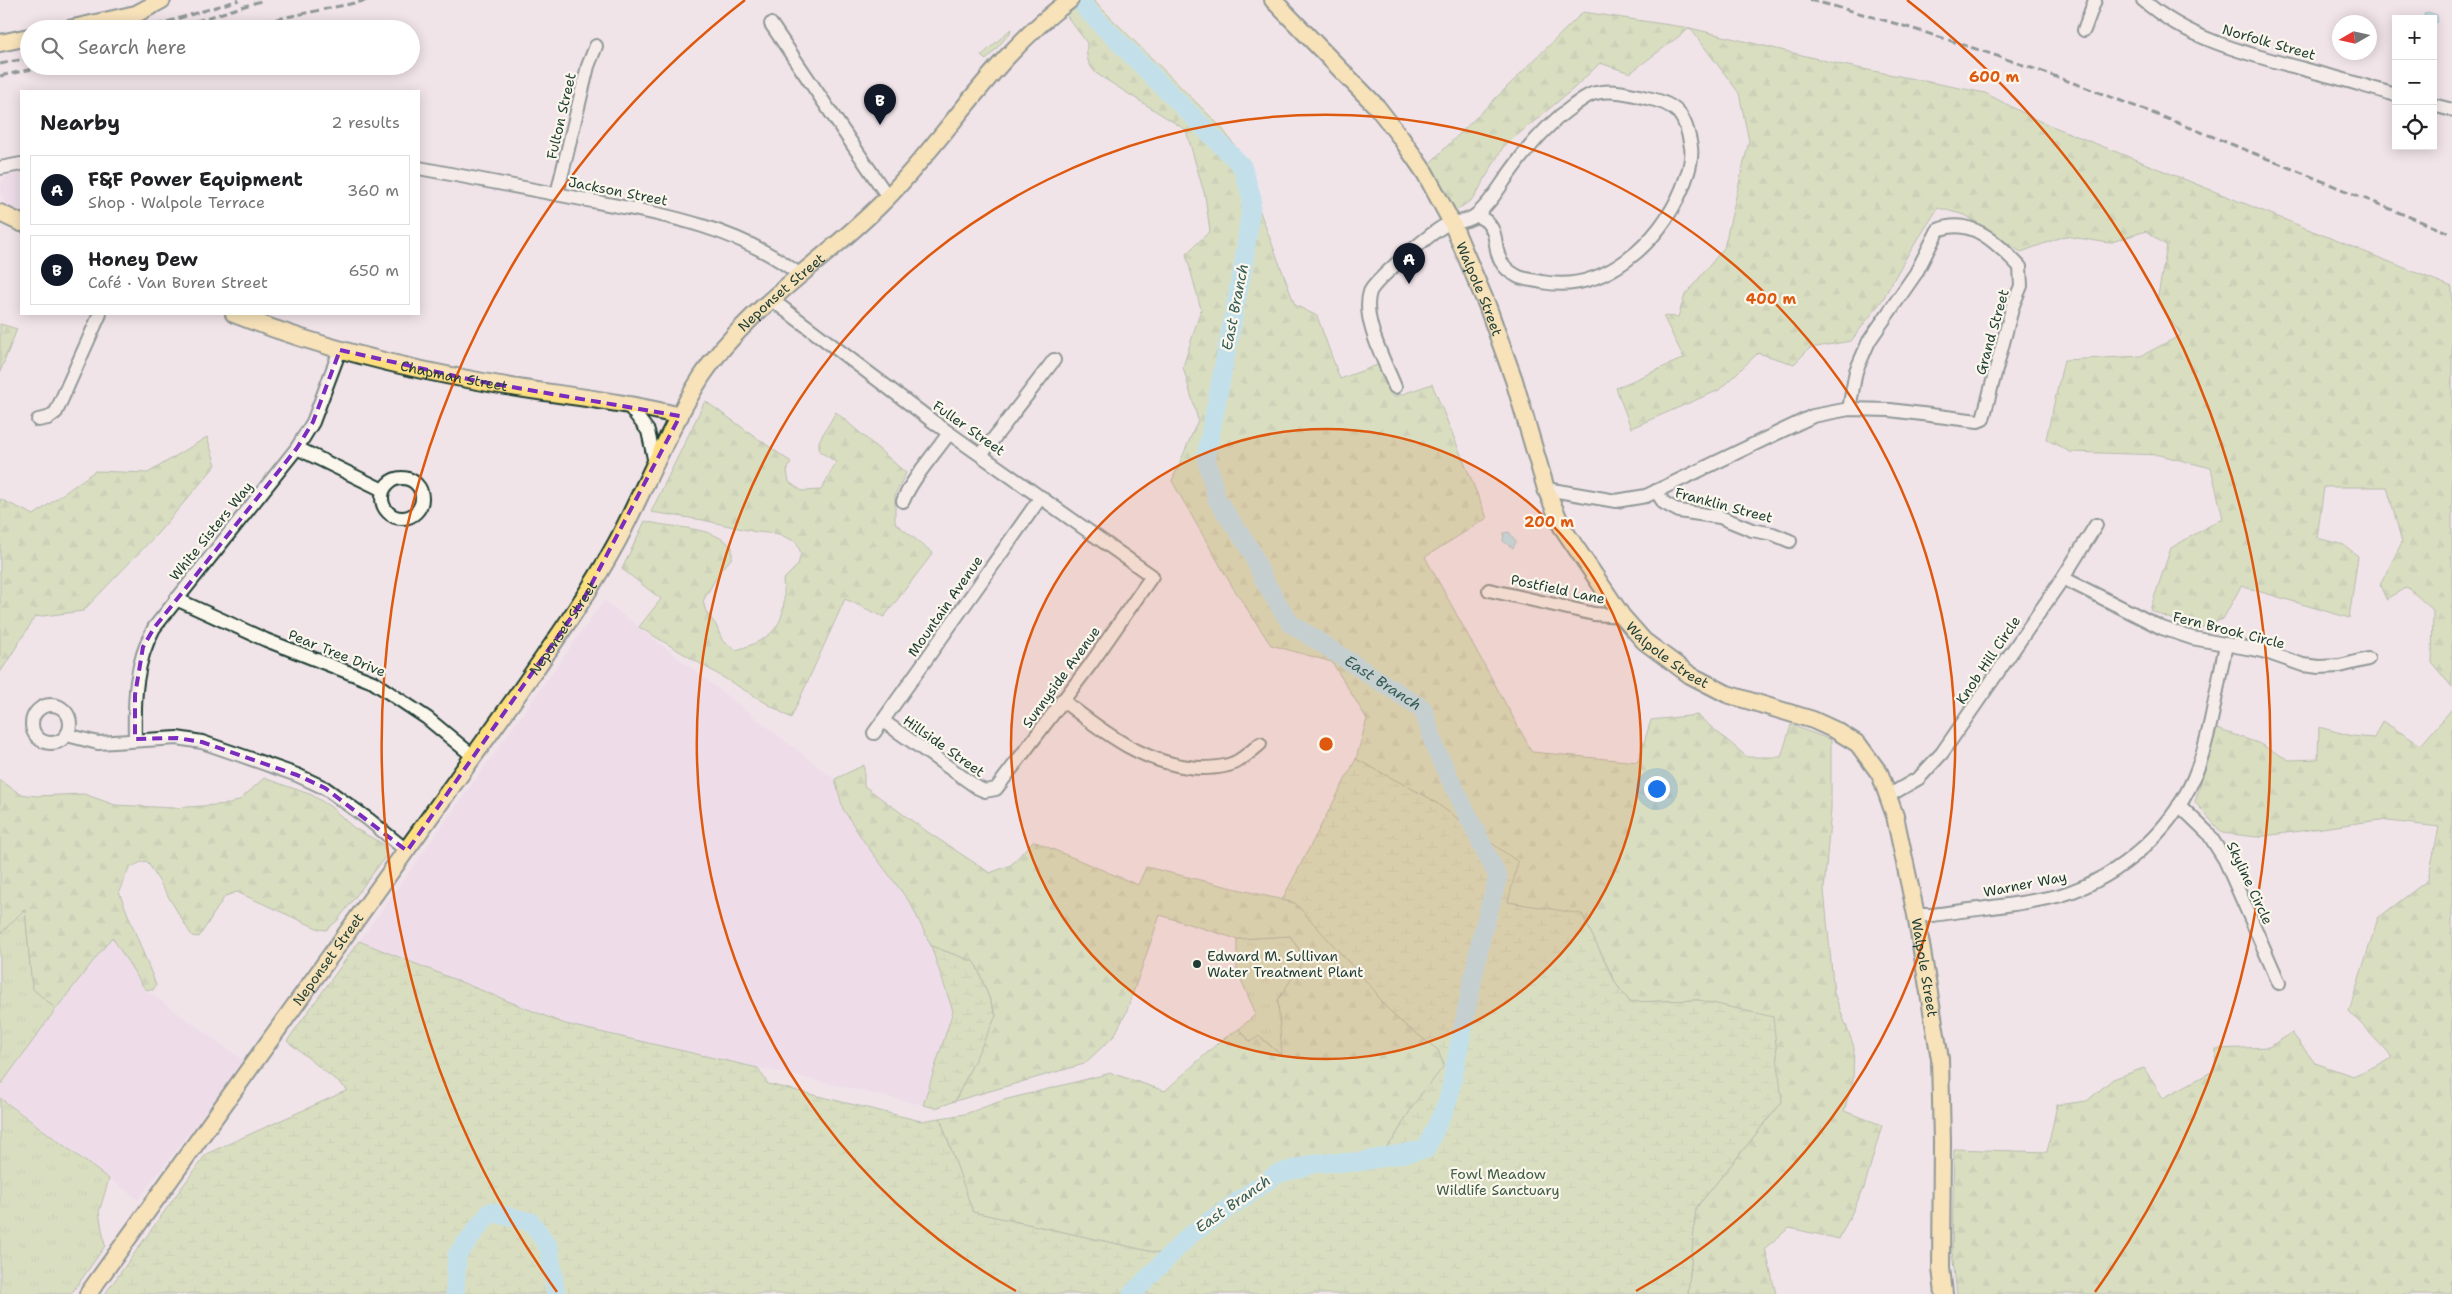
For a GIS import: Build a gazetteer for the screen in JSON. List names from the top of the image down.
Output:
{
  "streets": {
    "main road": ["Walpole Street", "Neponset Street", "Chapman Street"],
    "street": [
      "Norfolk Street",
      "Fulton Street",
      "Jackson Street",
      "Grand Street",
      "Fuller Street",
      "Franklin Street",
      "White Sisters Way",
      "Postfield Lane",
      "Mountain Avenue",
      "Fern Brook Circle",
      "Pear Tree Drive",
      "Knob Hill Circle",
      "Sunnyside Avenue",
      "Hillside Street",
      "Skyline Circle",
      "Warner Way"
    ]
  },
  "crossings": [
    ["Fulton Street", "Jackson Street"],
    ["Jackson Street", "Neponset Street"],
    ["Walpole Street", "Grand Street"],
    ["Walpole Street", "Postfield Lane"],
    ["Walpole Street", "Knob Hill Circle"],
    ["Walpole Street", "Warner Way"],
    ["Neponset Street", "Chapman Street"],
    ["Neponset Street", "Fuller Street"],
    ["Neponset Street", "Pear Tree Drive"],
    ["Grand Street", "Franklin Street"],
    ["Chapman Street", "White Sisters Way"],
    ["Fuller Street", "Mountain Avenue"],
    ["Fuller Street", "Sunnyside Avenue"],
    ["White Sisters Way", "Pear Tree Drive"],
    ["Mountain Avenue", "Hillside Street"],
    ["Fern Brook Circle", "Knob Hill Circle"],
    ["Fern Brook Circle", "Warner Way"],
    ["Sunnyside Avenue", "Hillside Street"],
    ["Skyline Circle", "Warner Way"]
  ],
  "water": ["East Branch"],
  "parks": ["Fowl Meadow Wildlife Sanctuary"],
  "places": ["Edward M. Sullivan Water Treatment Plant"],
  "north": "left",
  "page": {
    "map_buttons": ["+", "−"],
    "search": "Search here",
    "pins": ["B", "A"],
    "heading": ["Nearby", "2 results"],
    "list": [
      {
        "mark": "A",
        "name": "F&F Power Equipment",
        "note": "Shop · Walpole Terrace",
        "value": "360 m"
      },
      {
        "mark": "B",
        "name": "Honey Dew",
        "note": "Café · Van Buren Street",
        "value": "650 m"
      }
    ]
  },
  "rings": ["600 m", "400 m", "200 m"]
}
